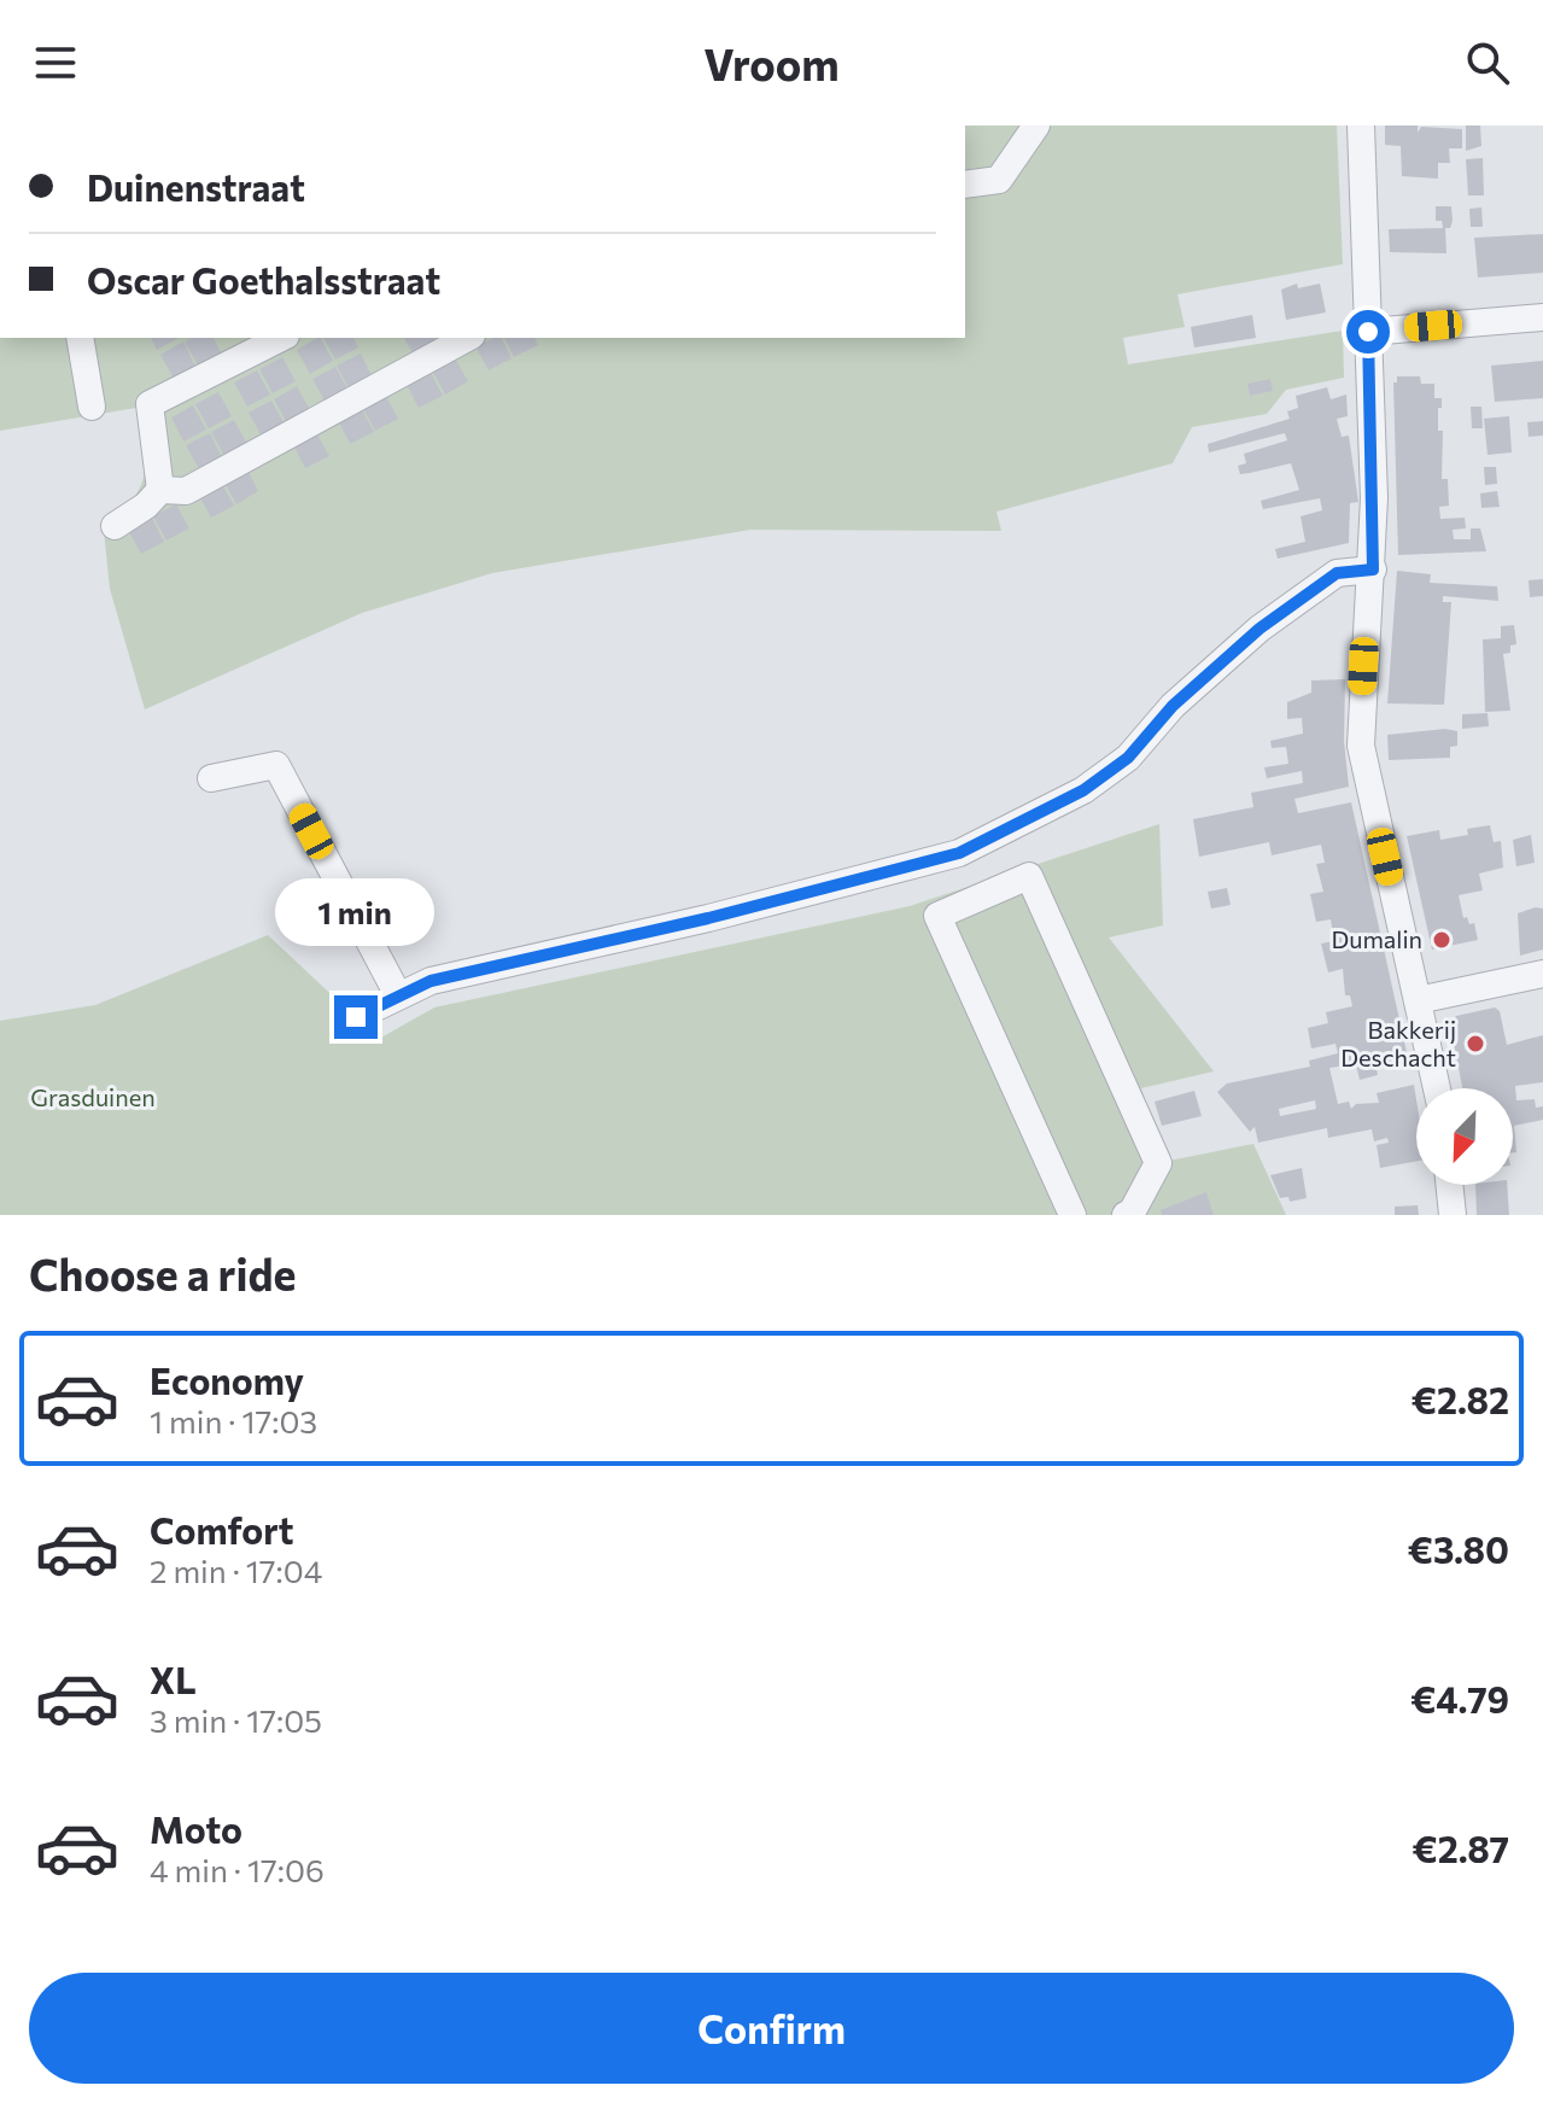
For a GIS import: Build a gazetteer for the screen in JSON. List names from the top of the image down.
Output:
{
  "parks": ["Grasduinen"],
  "places": ["Dumalin", "Bakkerij Deschacht"],
  "north": "bottom left",
  "page": {
    "header": "Vroom",
    "banner": ["Duinenstraat", "Oscar Goethalsstraat"],
    "bubble": "1 min",
    "heading": "Choose a ride",
    "list": [
      {
        "name": "Economy",
        "note": "1 min · 17:03",
        "value": "€2.82"
      },
      {
        "name": "Comfort",
        "note": "2 min · 17:04",
        "value": "€3.80"
      },
      {
        "name": "XL",
        "note": "3 min · 17:05",
        "value": "€4.79"
      },
      {
        "name": "Moto",
        "note": "4 min · 17:06",
        "value": "€2.87"
      }
    ],
    "buttons": "Confirm"
  }
}
